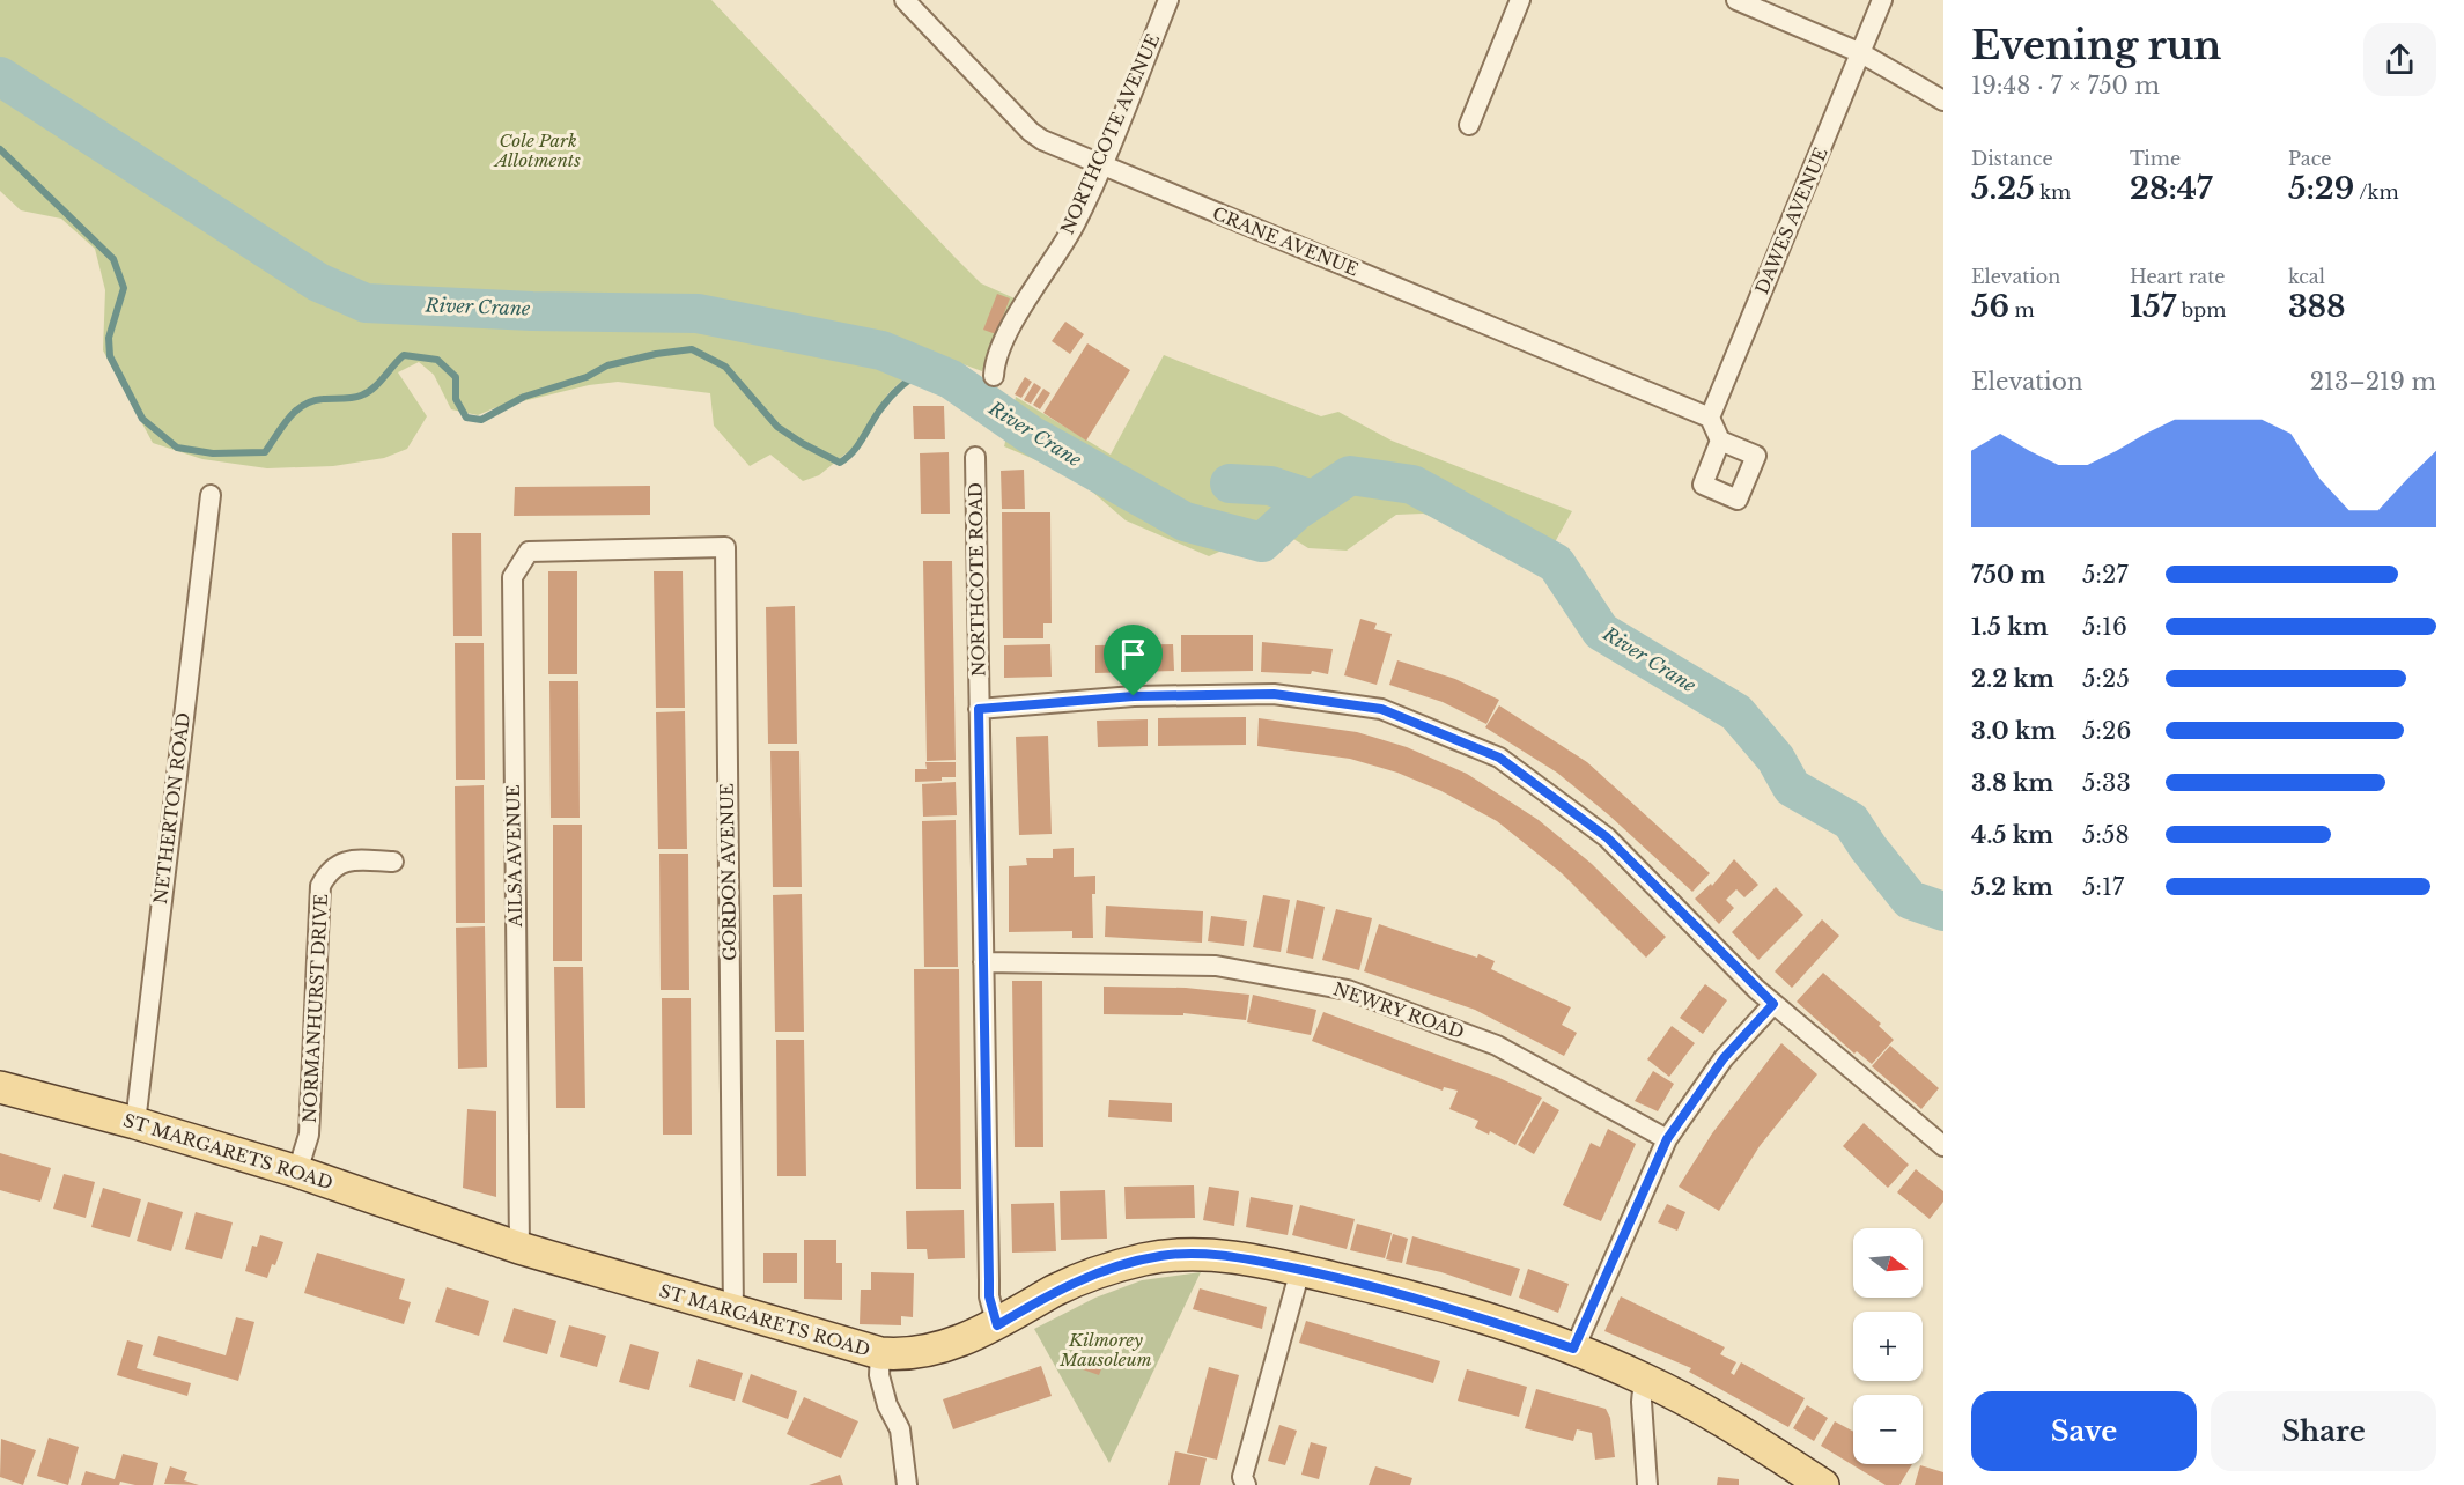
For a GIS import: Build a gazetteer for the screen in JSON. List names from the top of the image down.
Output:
{
  "streets": {
    "main road": ["ST MARGARETS ROAD"],
    "street": [
      "NORTHCOTE AVENUE",
      "DAWES AVENUE",
      "CRANE AVENUE",
      "NORTHCOTE ROAD",
      "NETHERTON ROAD",
      "AILSA AVENUE",
      "GORDON AVENUE",
      "NORMANHURST DRIVE",
      "NEWRY ROAD"
    ]
  },
  "crossings": [
    ["NORTHCOTE AVENUE", "CRANE AVENUE"],
    ["DAWES AVENUE", "CRANE AVENUE"],
    ["NORTHCOTE ROAD", "NEWRY ROAD"],
    ["NORTHCOTE ROAD", "ST MARGARETS ROAD"],
    ["NETHERTON ROAD", "ST MARGARETS ROAD"],
    ["AILSA AVENUE", "GORDON AVENUE"],
    ["AILSA AVENUE", "ST MARGARETS ROAD"],
    ["GORDON AVENUE", "ST MARGARETS ROAD"],
    ["NORMANHURST DRIVE", "ST MARGARETS ROAD"]
  ],
  "water": ["River Crane"],
  "parks": ["Cole Park Allotments", "Kilmorey Mausoleum"],
  "north": "right",
  "page": {
    "heading": ["Evening run", "19:48 · 7 × 750 m"],
    "stats": [
      ["Distance", "5.25 km"],
      ["Time", "28:47"],
      ["Pace", "5:29 /km"],
      ["Elevation", "56 m"],
      ["Heart rate", "157 bpm"],
      ["kcal", "388"]
    ],
    "chart": ["Elevation", "213–219 m"],
    "list": [
      {
        "name": "750 m",
        "note": "5:27"
      },
      {
        "name": "1.5 km",
        "note": "5:16"
      },
      {
        "name": "2.2 km",
        "note": "5:25"
      },
      {
        "name": "3.0 km",
        "note": "5:26"
      },
      {
        "name": "3.8 km",
        "note": "5:33"
      },
      {
        "name": "4.5 km",
        "note": "5:58"
      },
      {
        "name": "5.2 km",
        "note": "5:17"
      }
    ],
    "map_buttons": ["+", "−"],
    "buttons": ["Save", "Share"]
  }
}
